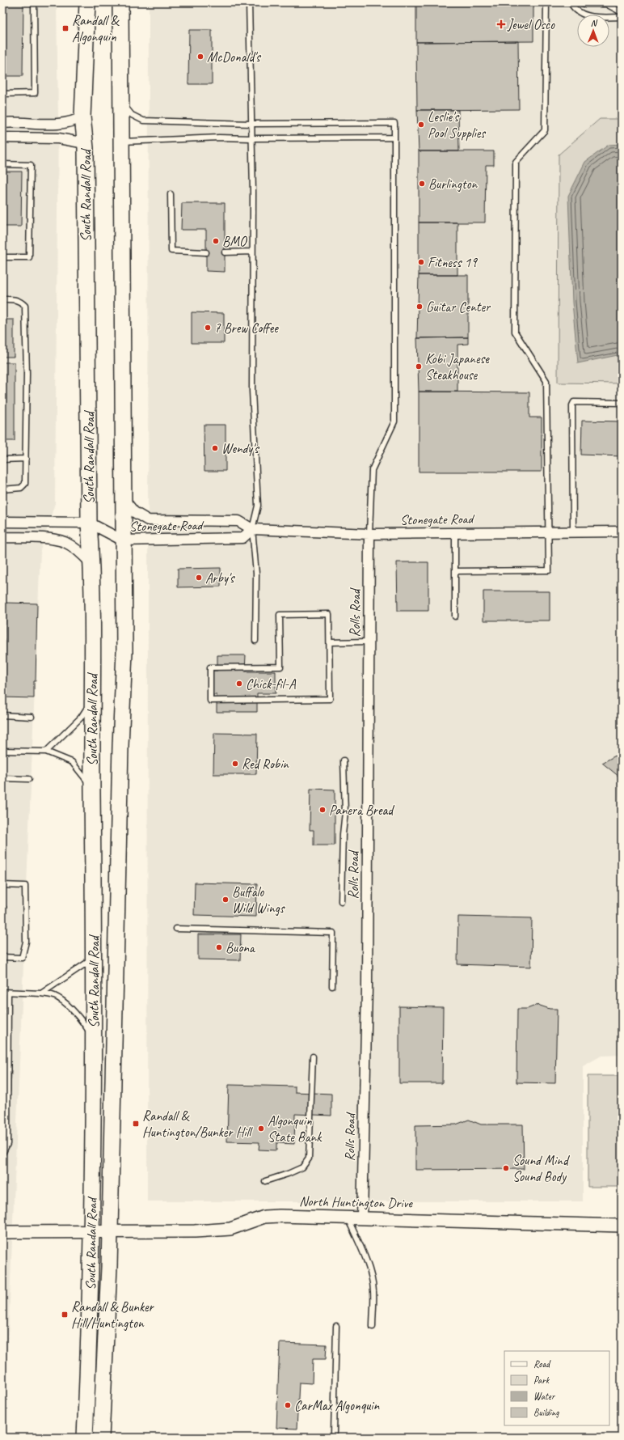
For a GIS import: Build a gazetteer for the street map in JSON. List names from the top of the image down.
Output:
{
  "streets": {
    "main road": ["South Randall Road"],
    "street": ["Stonegate Road", "Rolls Road", "North Huntington Drive"]
  },
  "crossings": [
    ["South Randall Road", "Stonegate Road"],
    ["South Randall Road", "North Huntington Drive"],
    ["Stonegate Road", "Rolls Road"],
    ["Rolls Road", "North Huntington Drive"]
  ],
  "places": {
    "health": ["Jewel Osco"],
    "transit": ["Randall & Algonquin", "Randall & Huntington/Bunker Hill", "Randall & Bunker Hill/Huntington"],
    "other": [
      "McDonald's",
      "Leslie's Pool Supplies",
      "Burlington",
      "BMO",
      "Fitness 19",
      "Guitar Center",
      "7 Brew Coffee",
      "Kobi Japanese Steakhouse",
      "Wendy's",
      "Arby's",
      "Chick-fil-A",
      "Red Robin",
      "Panera Bread",
      "Buffalo Wild Wings",
      "Buona",
      "Algonquin State Bank",
      "Sound Mind Sound Body",
      "CarMax Algonquin"
    ]
  },
  "legend": [
    "Road",
    "Park",
    "Water",
    "Building"
  ],
  "north": "top"
}
